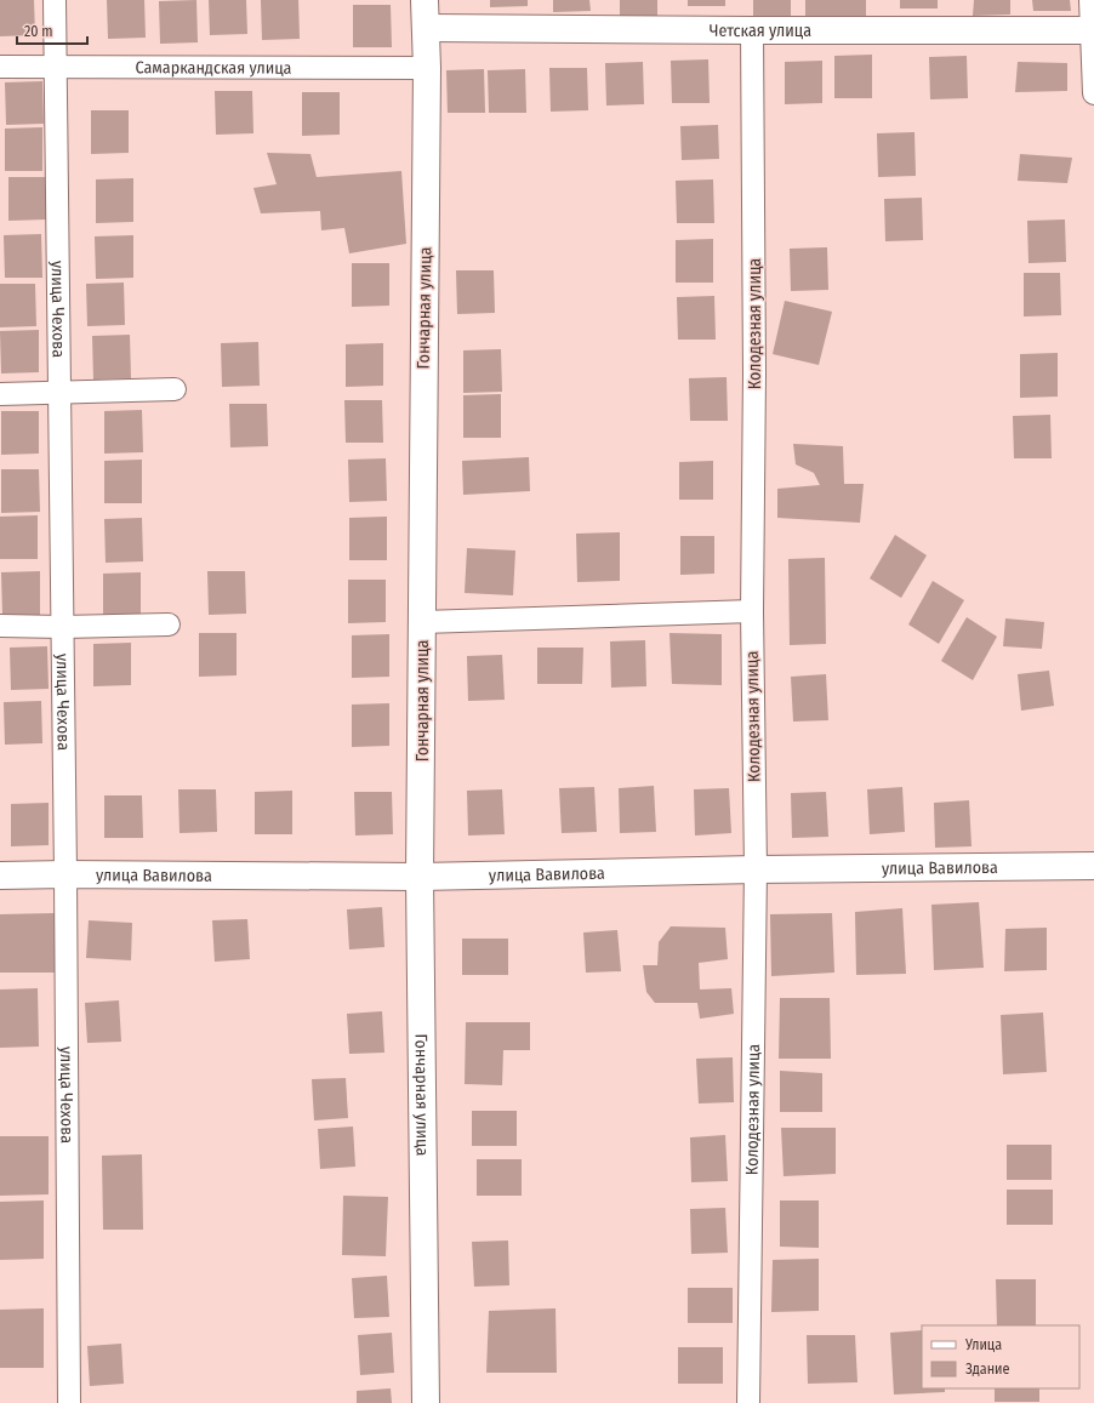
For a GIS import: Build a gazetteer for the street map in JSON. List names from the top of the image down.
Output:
{
  "streets": {
    "street": [
      "Четская улица",
      "Самаркандская улица",
      "Гончарная улица",
      "улица Чехова",
      "Колодезная улица",
      "улица Вавилова"
    ]
  },
  "crossings": [
    ["Четская улица", "Гончарная улица"],
    ["Четская улица", "Колодезная улица"],
    ["Самаркандская улица", "Гончарная улица"],
    ["Самаркандская улица", "улица Чехова"],
    ["Гончарная улица", "улица Вавилова"],
    ["улица Чехова", "улица Вавилова"],
    ["Колодезная улица", "улица Вавилова"]
  ],
  "legend": ["Улица", "Здание"],
  "scale_bar": "20 m"
}
